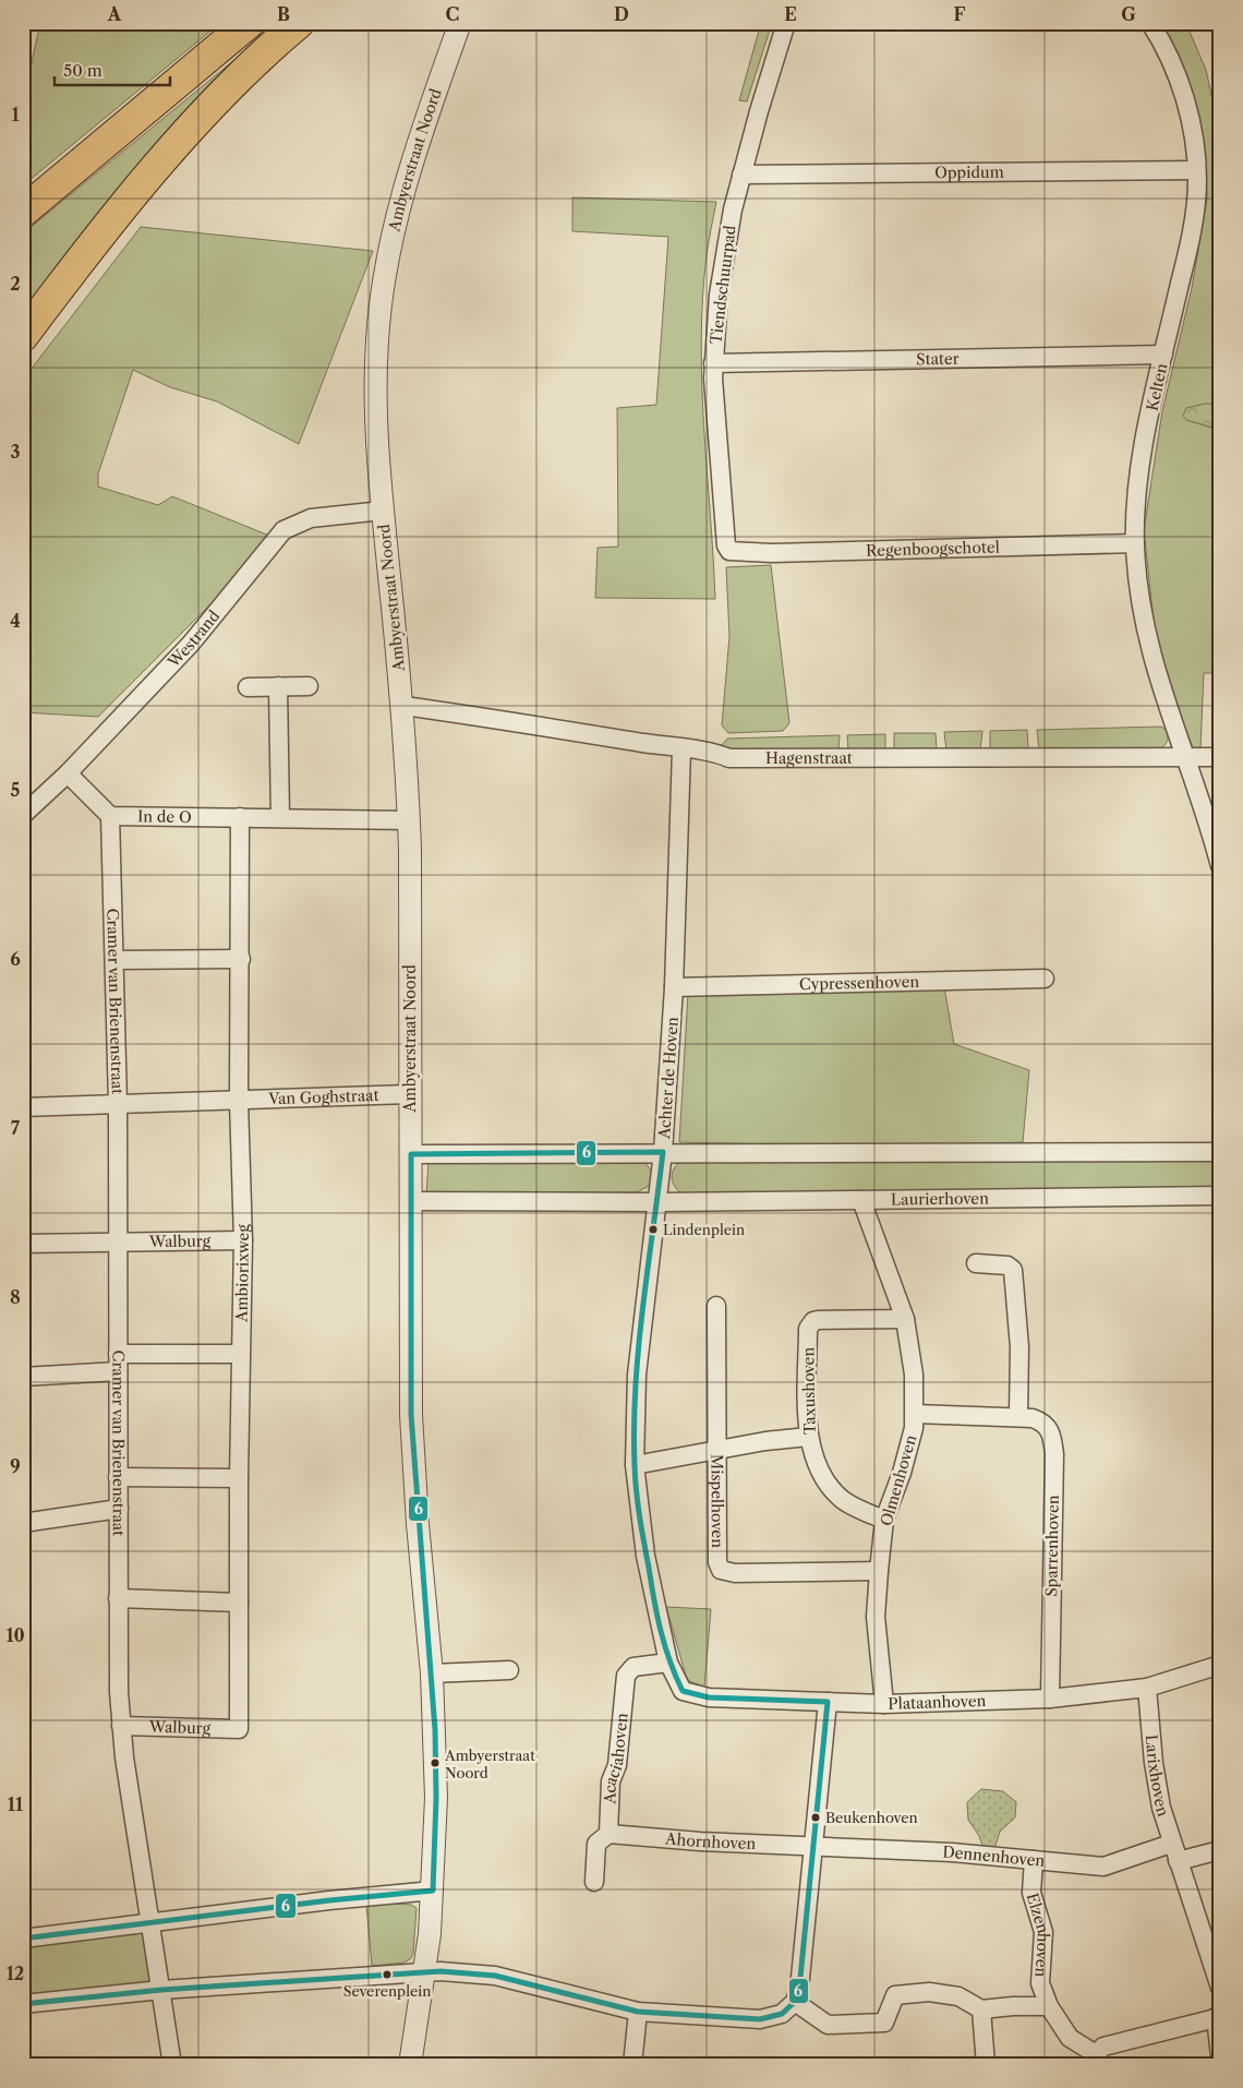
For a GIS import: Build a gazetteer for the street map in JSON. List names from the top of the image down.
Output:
{
  "streets": {
    "street": [
      "Ambyerstraat Noord",
      "Oppidum",
      "Tiendschuurpad",
      "Stater",
      "Kelten",
      "Regenboogschotel",
      "Westrand",
      "Hagenstraat",
      "In de O",
      "Cypressenhoven",
      "Cramer van Brienenstraat",
      "Achter de Hoven",
      "Van Goghstraat",
      "Laurierhoven",
      "Walburg",
      "Ambiorixweg",
      "Taxushoven",
      "Olmenhoven",
      "Mispelhoven",
      "Sparrenhoven",
      "Plataanhoven",
      "Acaciahoven",
      "Larixhoven",
      "Ahornhoven",
      "Dennenhoven",
      "Elzenhoven"
    ]
  },
  "crossings": [
    ["Ambyerstraat Noord", "Westrand"],
    ["Ambyerstraat Noord", "Hagenstraat"],
    ["Ambyerstraat Noord", "In de O"],
    ["Ambyerstraat Noord", "Van Goghstraat"],
    ["Oppidum", "Tiendschuurpad"],
    ["Oppidum", "Kelten"],
    ["Tiendschuurpad", "Stater"],
    ["Tiendschuurpad", "Regenboogschotel"],
    ["Stater", "Kelten"],
    ["Kelten", "Regenboogschotel"],
    ["Kelten", "Hagenstraat"],
    ["Hagenstraat", "Achter de Hoven"],
    ["In de O", "Cramer van Brienenstraat"],
    ["In de O", "Ambiorixweg"],
    ["Cypressenhoven", "Achter de Hoven"],
    ["Cramer van Brienenstraat", "Walburg"],
    ["Achter de Hoven", "Laurierhoven"],
    ["Achter de Hoven", "Plataanhoven"],
    ["Achter de Hoven", "Acaciahoven"],
    ["Van Goghstraat", "Ambiorixweg"],
    ["Laurierhoven", "Olmenhoven"],
    ["Walburg", "Ambiorixweg"],
    ["Taxushoven", "Olmenhoven"],
    ["Olmenhoven", "Mispelhoven"],
    ["Olmenhoven", "Sparrenhoven"],
    ["Olmenhoven", "Plataanhoven"],
    ["Sparrenhoven", "Plataanhoven"],
    ["Plataanhoven", "Acaciahoven"],
    ["Plataanhoven", "Larixhoven"],
    ["Acaciahoven", "Ahornhoven"],
    ["Larixhoven", "Dennenhoven"],
    ["Ahornhoven", "Dennenhoven"],
    ["Dennenhoven", "Elzenhoven"]
  ],
  "places": [
    "Lindenplein",
    "Ambyerstraat Noord",
    "Beukenhoven",
    "Severenplein"
  ],
  "lines": ["transit line 6"],
  "scale_bar": "50 m",
  "grid": {
    "columns": [
      "A",
      "B",
      "C",
      "D",
      "E",
      "F",
      "G"
    ],
    "rows": [
      "1",
      "2",
      "3",
      "4",
      "5",
      "6",
      "7",
      "8",
      "9",
      "10",
      "11",
      "12"
    ]
  }
}
